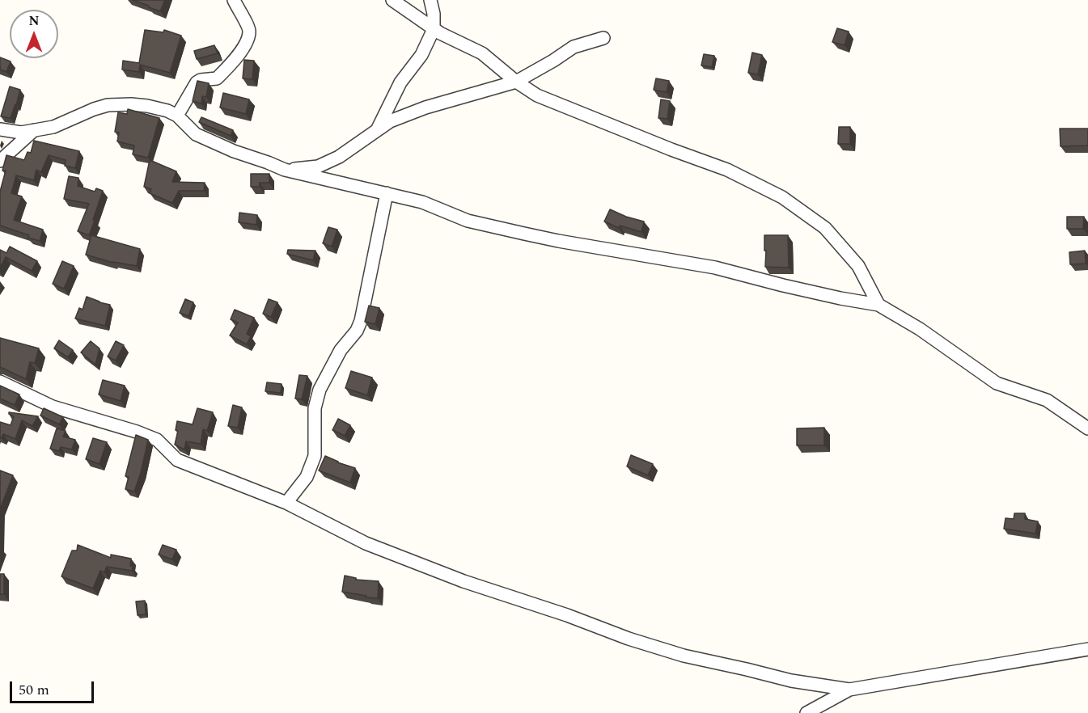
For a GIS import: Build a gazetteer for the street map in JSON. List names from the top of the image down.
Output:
{
  "scale_bar": "50 m",
  "north": "top"
}
